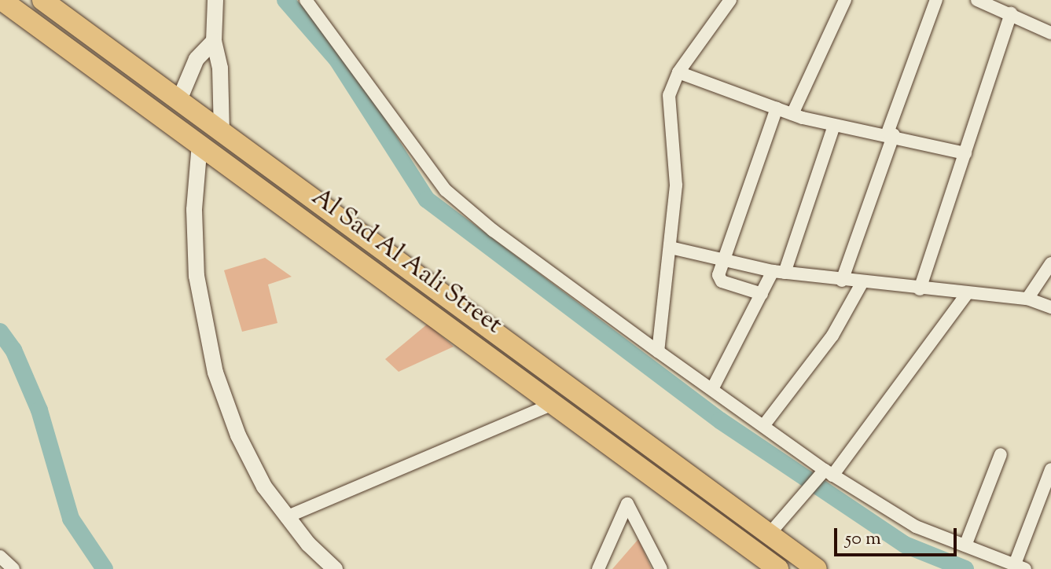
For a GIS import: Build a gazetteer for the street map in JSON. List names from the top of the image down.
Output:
{
  "streets": {
    "main road": ["Al Sad Al Aali Street"]
  },
  "scale_bar": "50 m"
}
